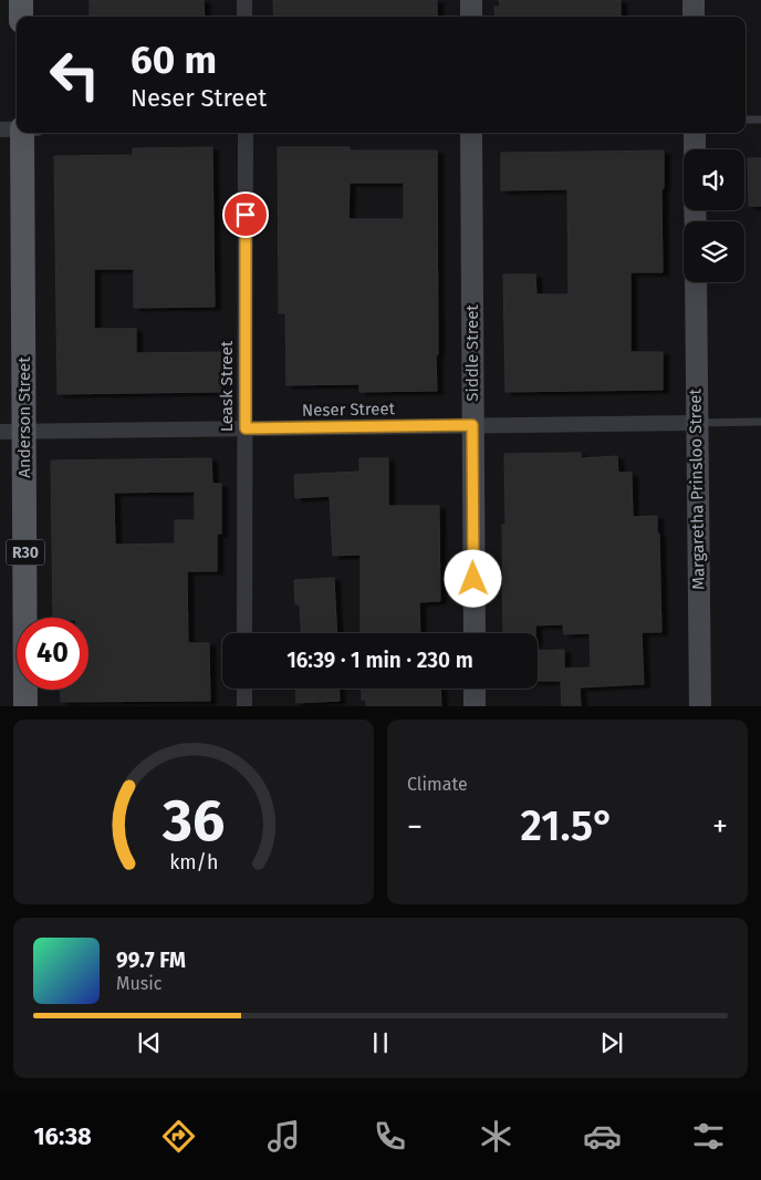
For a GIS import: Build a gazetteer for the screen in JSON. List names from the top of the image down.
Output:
{
  "streets": {
    "main road": ["Anderson Street", "R30"],
    "street": [
      "Siddle Street",
      "Leask Street",
      "Neser Street",
      "Margaretha Prinsloo Street"
    ]
  },
  "crossings": [
    ["Siddle Street", "Neser Street"],
    ["Leask Street", "Neser Street"],
    ["Neser Street", "Anderson Street"],
    ["Neser Street", "Margaretha Prinsloo Street"]
  ],
  "page": {
    "turn": ["60 m", "Neser Street"],
    "limit": "40",
    "trip": "16:39 · 1 min · 230 m",
    "tile": "Climate",
    "heat": ["−", "21.5°", "+"],
    "song": ["99.7 FM", "Music"],
    "tabs": "16:38",
    "gauge": ["36", "km/h"]
  }
}
